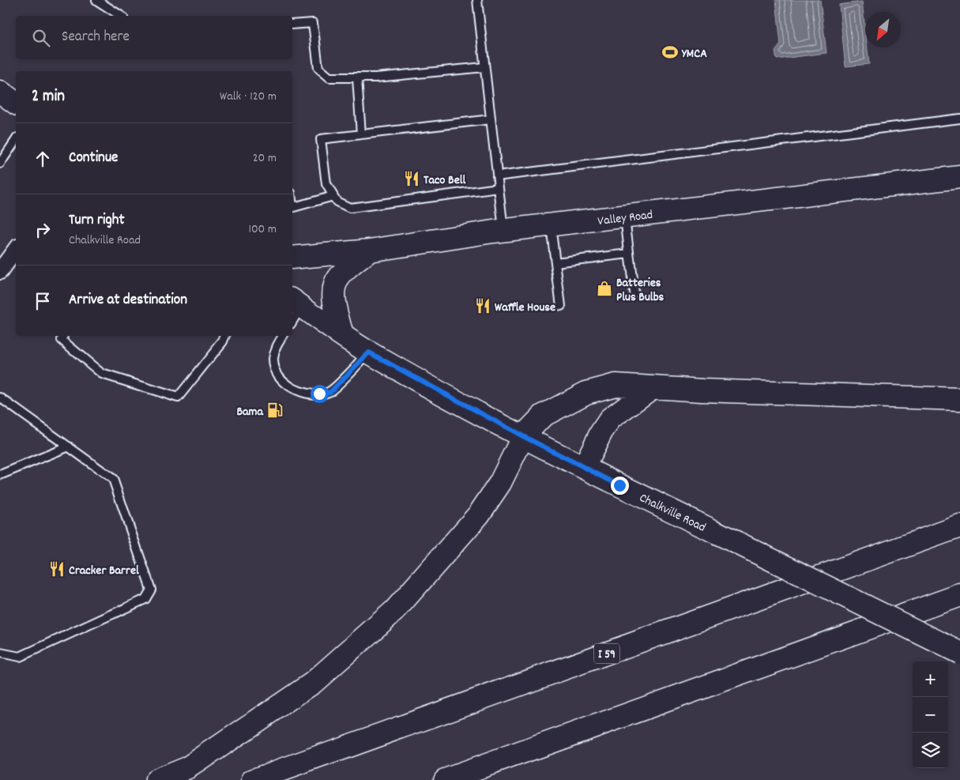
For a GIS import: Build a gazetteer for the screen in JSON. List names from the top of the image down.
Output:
{
  "streets": {
    "main road": ["Valley Road", "Chalkville Road", "I 59"]
  },
  "places": {
    "sports": ["YMCA"],
    "restaurant": ["Taco Bell", "Waffle House", "Cracker Barrel"],
    "shop": ["Batteries Plus Bulbs"],
    "fuel station": ["Bama"]
  },
  "north": "bottom left",
  "page": {
    "search": "Search here",
    "heading": ["2 min", "Walk · 120 m"],
    "list": [
      ["Continue", "20 m"],
      ["Turn right", "Chalkville Road", "100 m"],
      "Arrive at destination"
    ],
    "map_buttons": ["+", "−"]
  }
}
